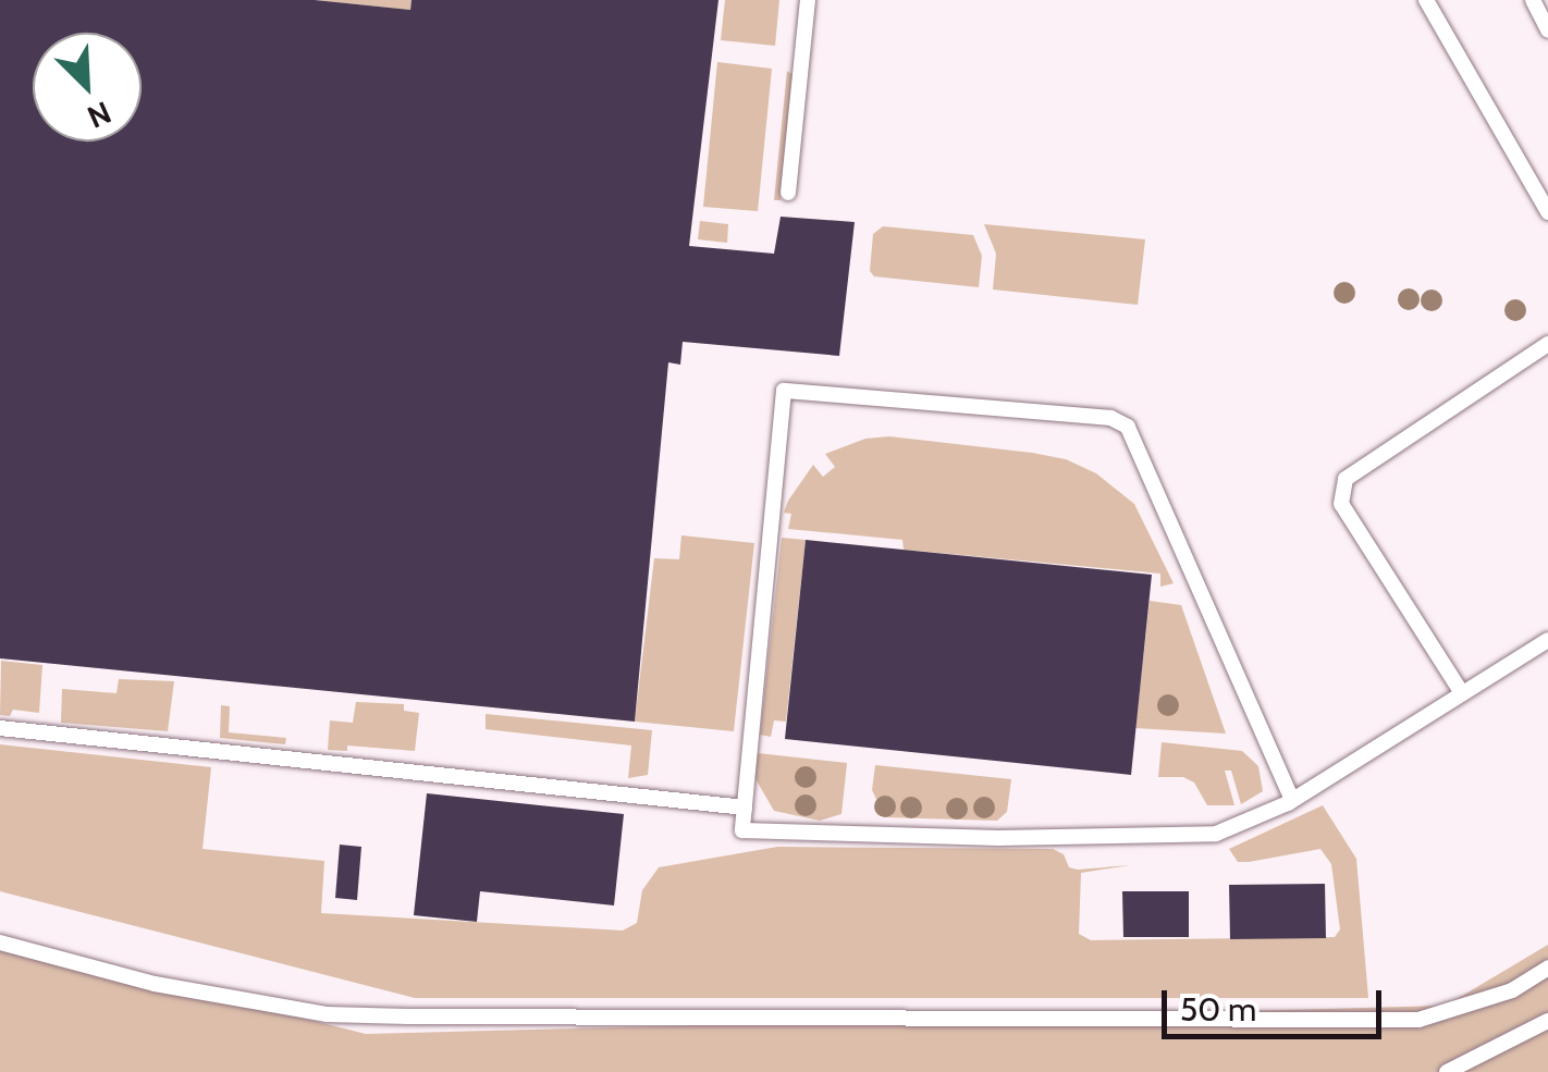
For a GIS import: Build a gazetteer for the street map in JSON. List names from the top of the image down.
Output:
{
  "scale_bar": "50 m",
  "north": "bottom right"
}
